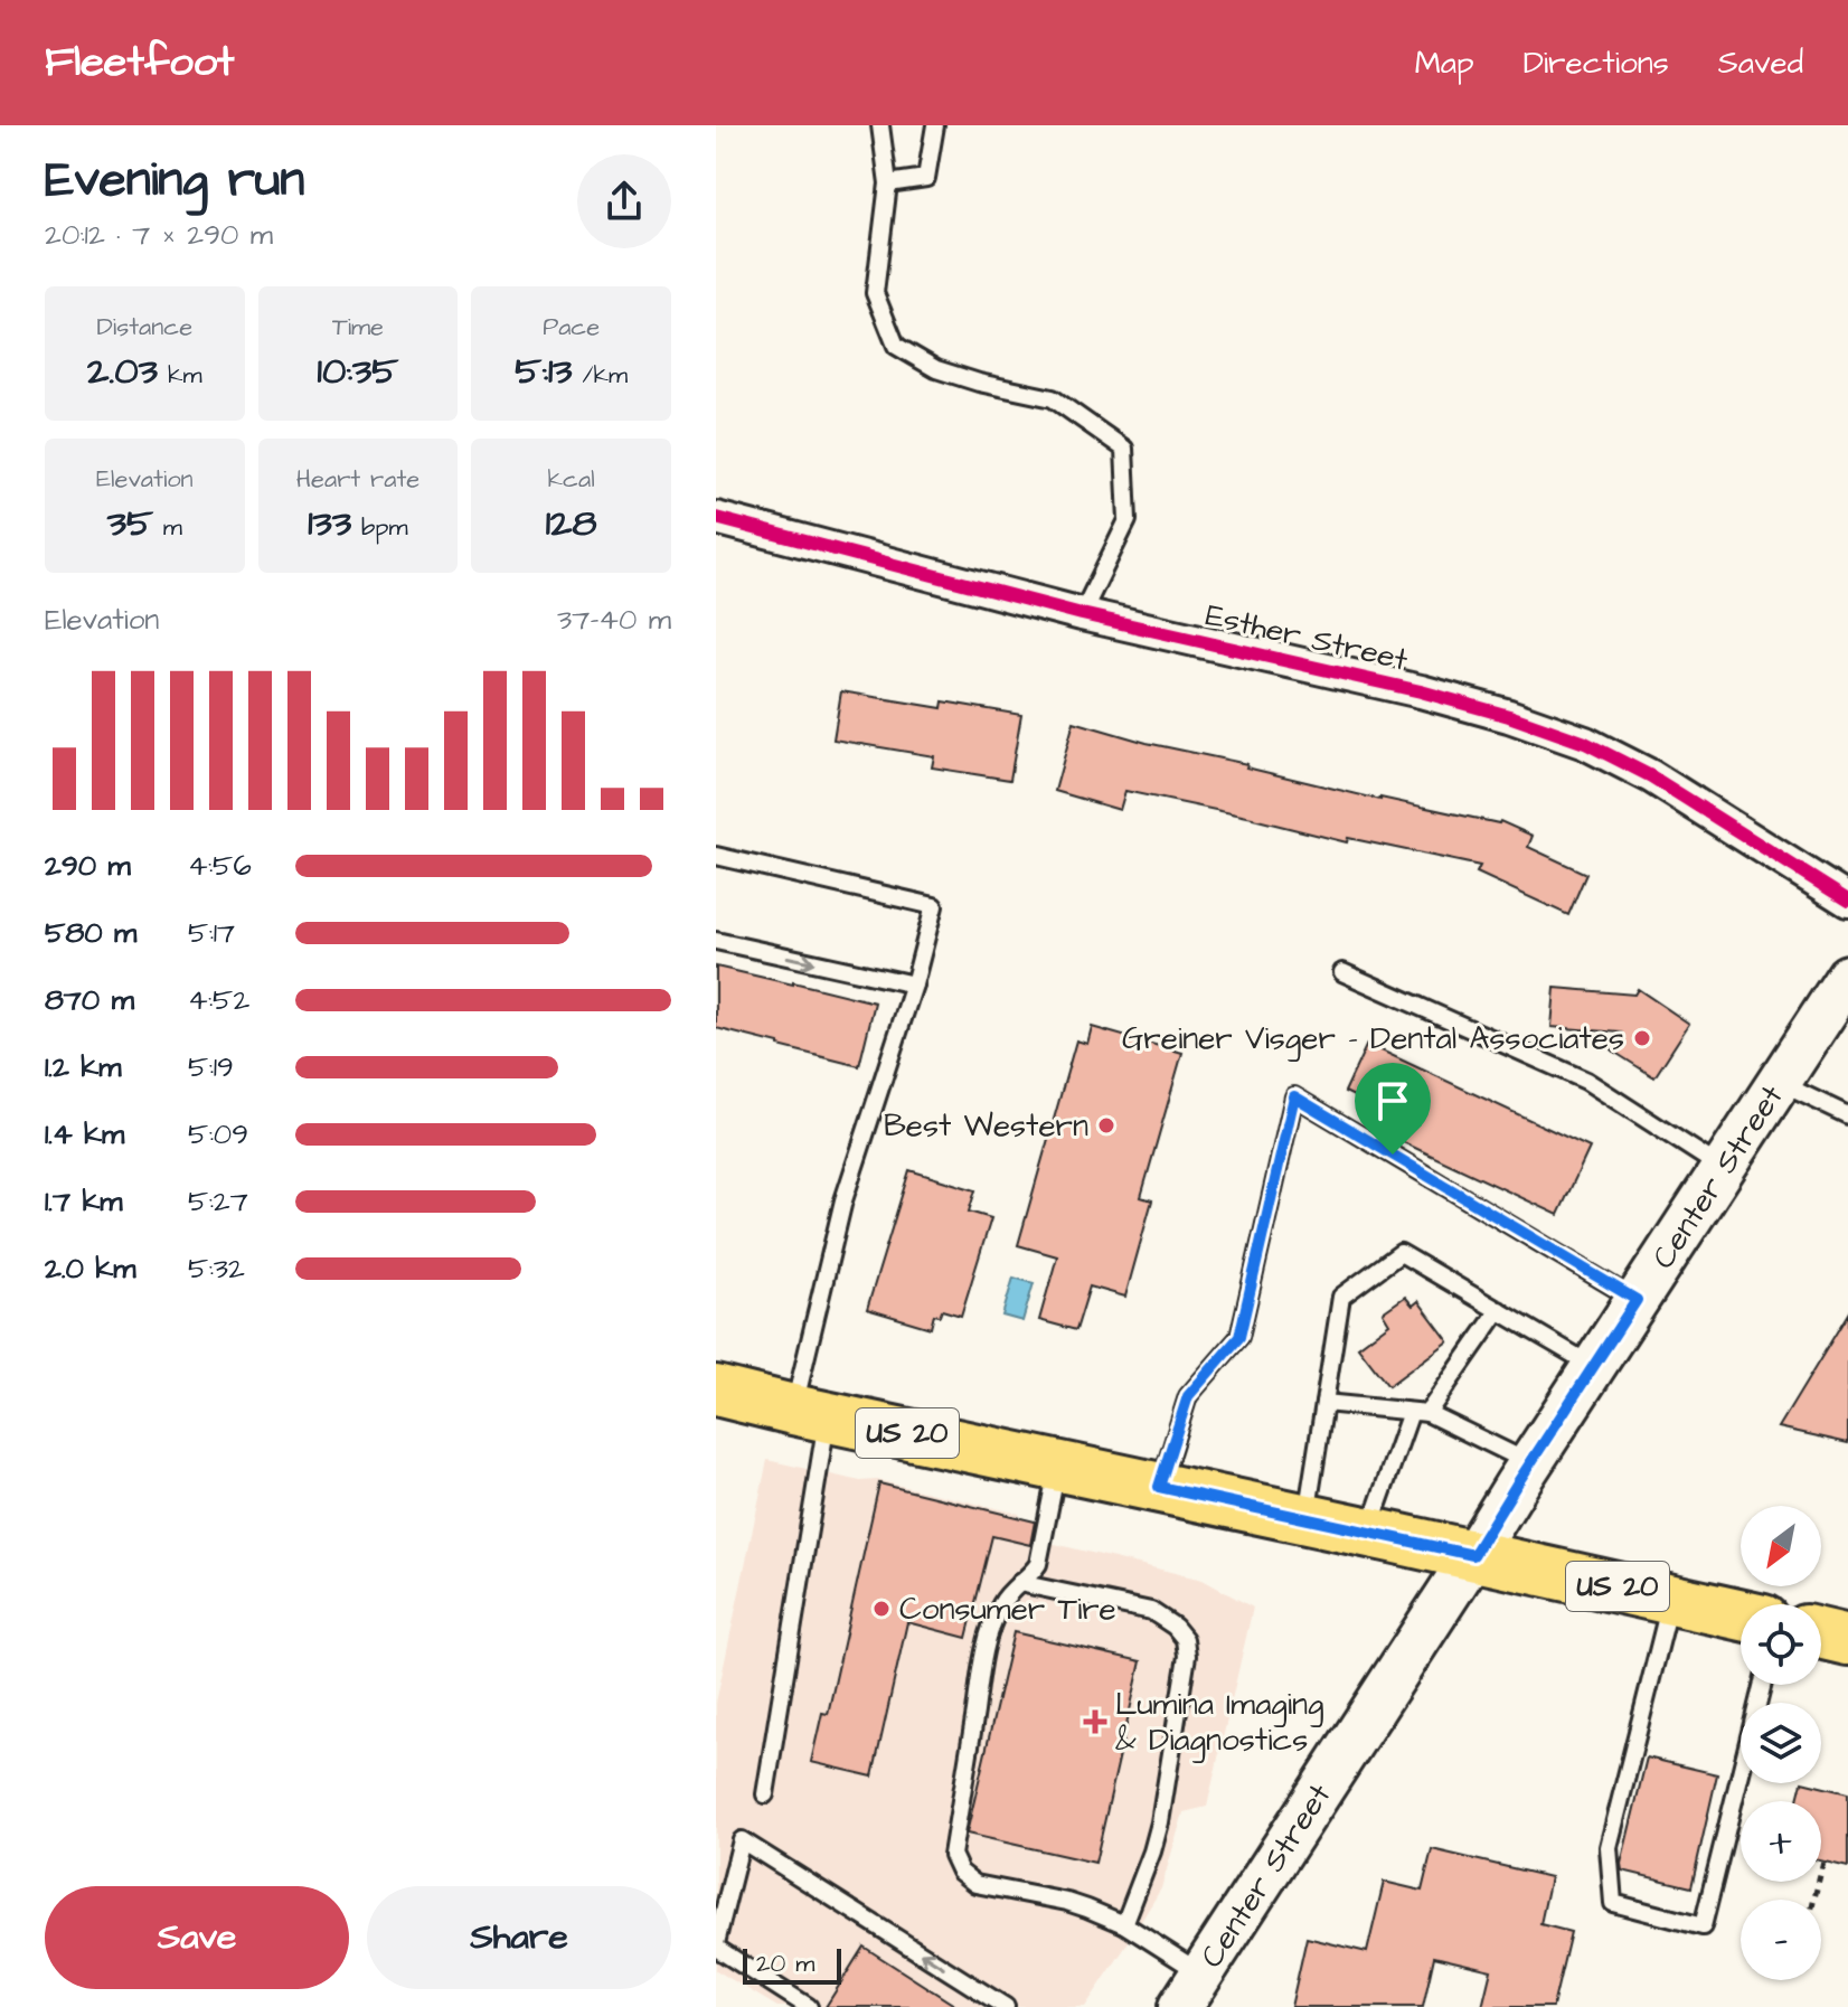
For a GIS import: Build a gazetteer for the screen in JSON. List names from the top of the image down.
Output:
{
  "streets": {
    "main road": ["Center Street", "US 20"],
    "street": ["Esther Street"]
  },
  "crossings": [
    ["Center Street", "US 20"]
  ],
  "places": {
    "other": ["Greiner Visger - Dental Associates", "Best Western", "Consumer Tire"],
    "health": ["Lumina Imaging & Diagnostics"]
  },
  "scale_bar": "20 m",
  "north": "bottom left",
  "page": {
    "header": "Fleetfoot",
    "nav": ["Map", "Directions", "Saved"],
    "heading": ["Evening run", "20:12 · 7 × 290 m"],
    "stats": [
      ["Distance", "2.03 km"],
      ["Time", "10:35"],
      ["Pace", "5:13 /km"],
      ["Elevation", "35 m"],
      ["Heart rate", "133 bpm"],
      ["kcal", "128"]
    ],
    "chart": ["Elevation", "37–40 m"],
    "list": [
      {
        "name": "290 m",
        "note": "4:56"
      },
      {
        "name": "580 m",
        "note": "5:17"
      },
      {
        "name": "870 m",
        "note": "4:52"
      },
      {
        "name": "1.2 km",
        "note": "5:19"
      },
      {
        "name": "1.4 km",
        "note": "5:09"
      },
      {
        "name": "1.7 km",
        "note": "5:27"
      },
      {
        "name": "2.0 km",
        "note": "5:32"
      }
    ],
    "map_buttons": ["+", "−"],
    "buttons": ["Save", "Share"],
    "scale": "20 m"
  }
}
